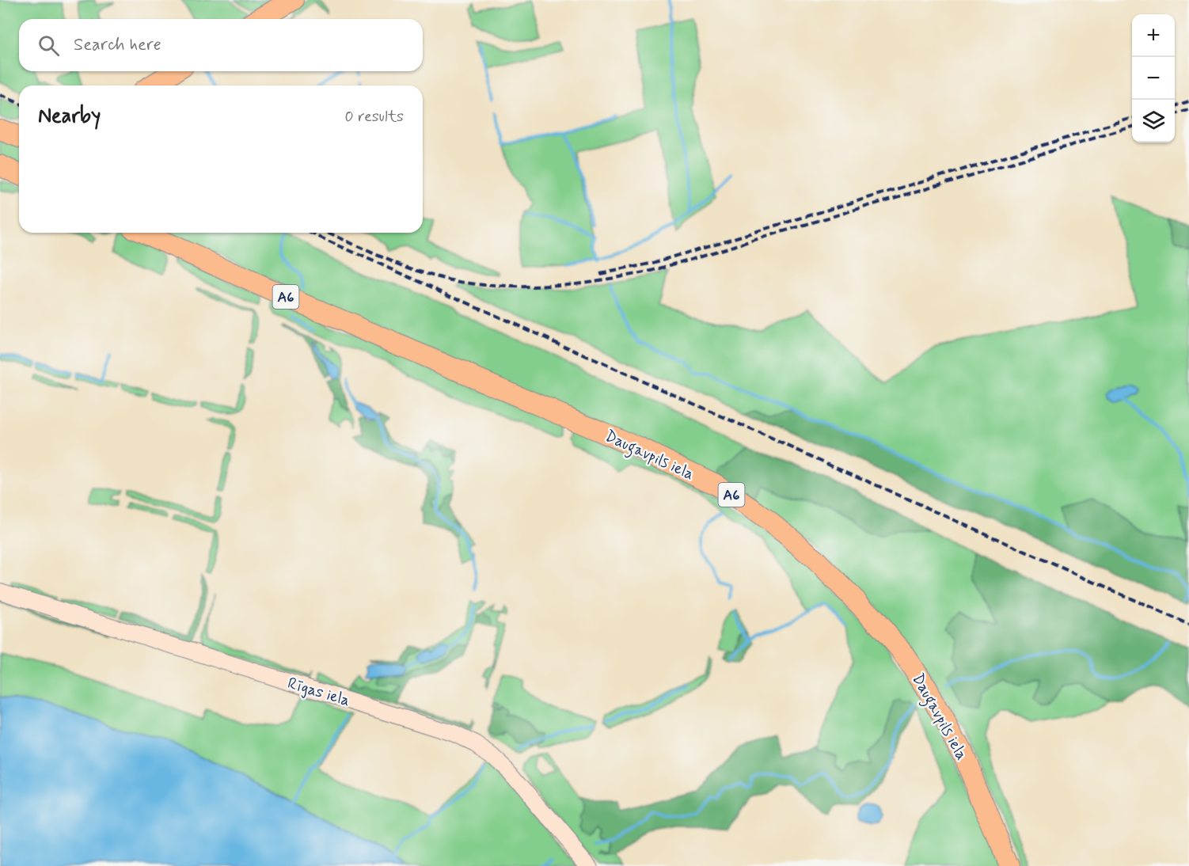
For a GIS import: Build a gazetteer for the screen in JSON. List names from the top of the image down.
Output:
{
  "streets": {
    "highway": ["A6", "Daugavpils iela"],
    "main road": ["Rīgas iela"]
  },
  "page": {
    "map_buttons": ["+", "−"],
    "search": "Search here",
    "heading": ["Nearby", "0 results"]
  }
}
